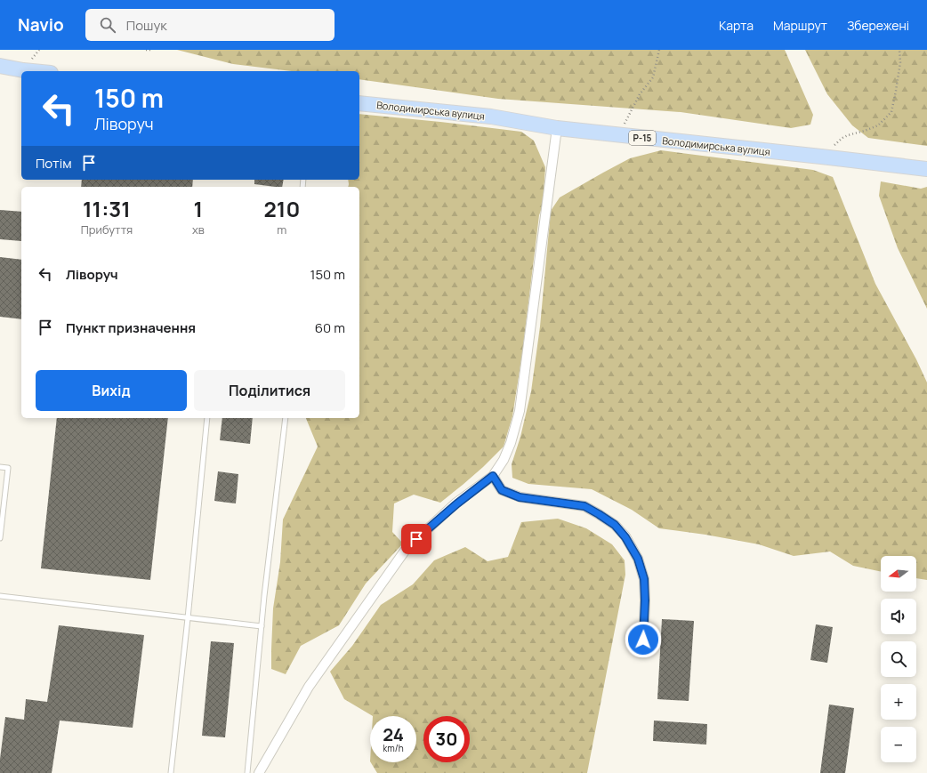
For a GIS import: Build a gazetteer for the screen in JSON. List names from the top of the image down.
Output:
{
  "streets": {
    "main road": ["Володимирська вулиця", "Р-15"]
  },
  "north": "left",
  "page": {
    "header": "Navio",
    "search": "Пошук",
    "nav": ["Карта", "Маршрут", "Збережені"],
    "turn": ["150 m", "Ліворуч"],
    "then": "Потім",
    "eta": [
      "11:31",
      "Прибуття",
      "1",
      "хв",
      "210",
      "m"
    ],
    "list": [
      {
        "name": "Ліворуч",
        "value": "150 m"
      },
      {
        "name": "Пункт призначення",
        "value": "60 m"
      }
    ],
    "buttons": ["Вихід", "Поділитися"],
    "map_buttons": ["+", "−"],
    "speed": "24 km/h",
    "limit": "30"
  }
}
